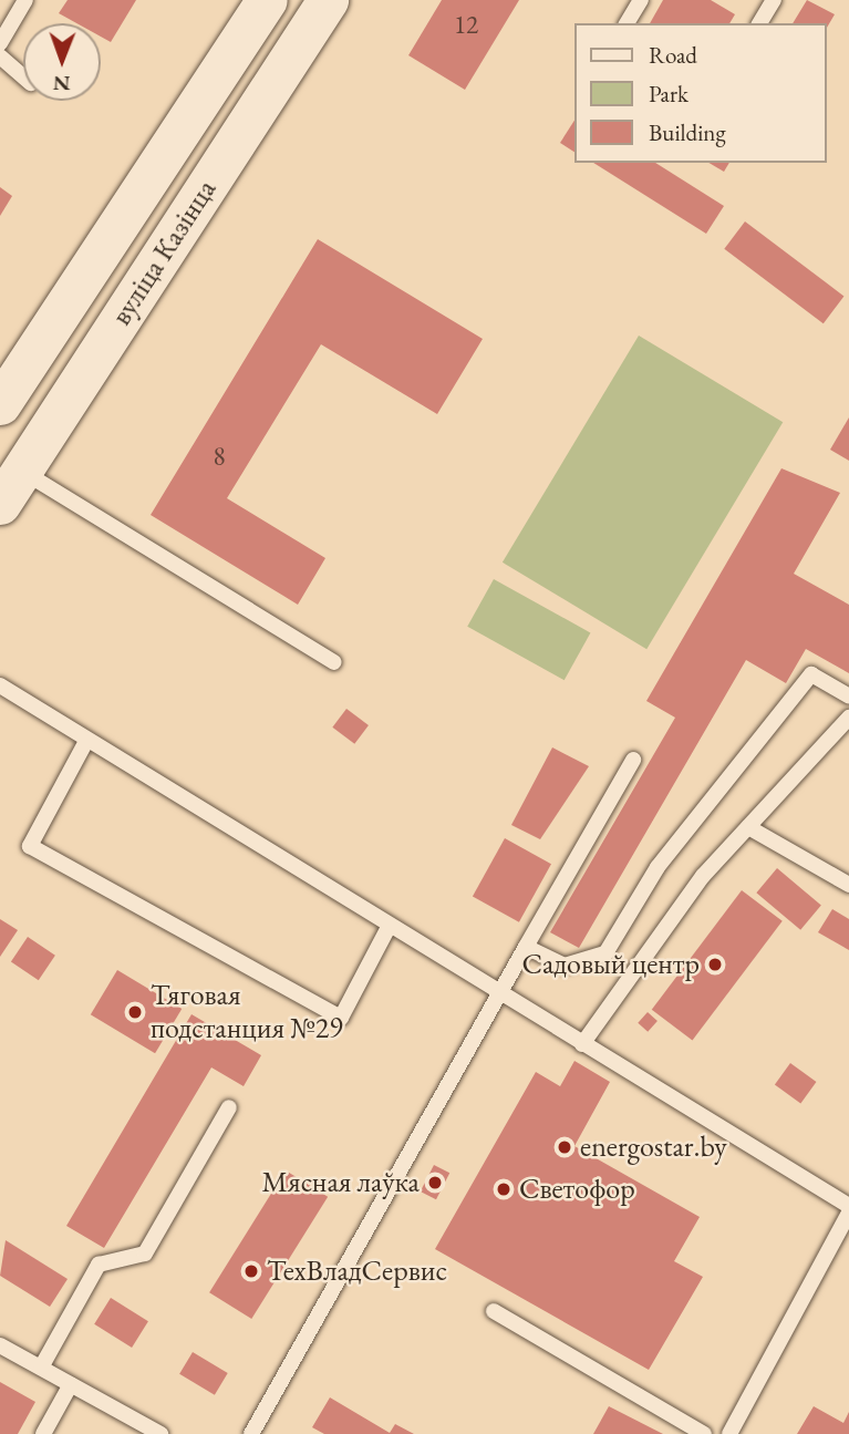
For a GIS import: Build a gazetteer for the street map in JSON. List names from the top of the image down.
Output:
{
  "streets": {
    "main road": ["вуліца Казінца"]
  },
  "places": [
    "Садовый центр",
    "Тяговая подстанция №29",
    "energostar.by",
    "Мясная лаўка",
    "Светофор",
    "ТехВладСервис"
  ],
  "house_numbers": ["12", "8"],
  "legend": ["Road", "Park", "Building"],
  "north": "bottom"
}
